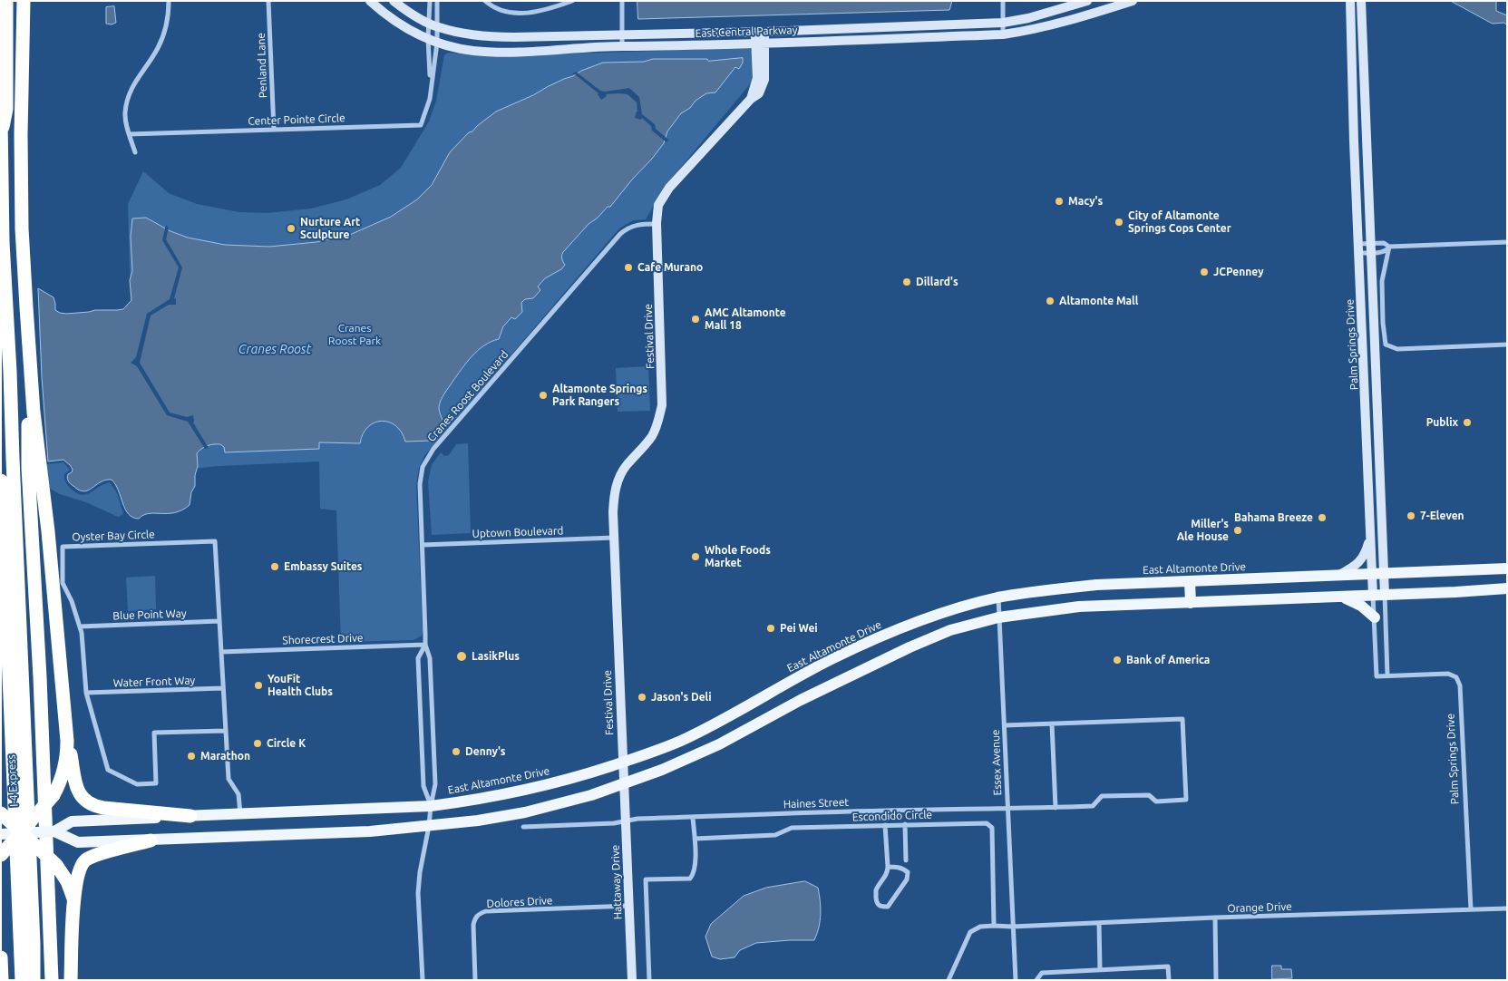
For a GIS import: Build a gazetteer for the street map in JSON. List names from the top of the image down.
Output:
{
  "streets": {
    "highway": ["I-4 Express"],
    "main road": [
      "East Central Parkway",
      "Festival Drive",
      "Palm Springs Drive",
      "East Altamonte Drive",
      "Hattaway Drive"
    ],
    "street": [
      "Penland Lane",
      "Center Pointe Circle",
      "Cranes Roost Boulevard",
      "Uptown Boulevard",
      "Oyster Bay Circle",
      "Blue Point Way",
      "Shorecrest Drive",
      "Water Front Way",
      "Essex Avenue",
      "Haines Street",
      "Escondido Circle",
      "Dolores Drive",
      "Orange Drive"
    ]
  },
  "crossings": [
    ["East Central Parkway", "Center Pointe Circle"],
    ["East Central Parkway", "Festival Drive"],
    ["Penland Lane", "Center Pointe Circle"],
    ["Festival Drive", "Cranes Roost Boulevard"],
    ["Festival Drive", "Uptown Boulevard"],
    ["Festival Drive", "East Altamonte Drive"],
    ["Festival Drive", "Hattaway Drive"],
    ["Palm Springs Drive", "East Altamonte Drive"],
    ["Palm Springs Drive", "Orange Drive"],
    ["Cranes Roost Boulevard", "Uptown Boulevard"],
    ["Cranes Roost Boulevard", "East Altamonte Drive"],
    ["Cranes Roost Boulevard", "Shorecrest Drive"],
    ["Oyster Bay Circle", "East Altamonte Drive"],
    ["Oyster Bay Circle", "Blue Point Way"],
    ["Oyster Bay Circle", "Shorecrest Drive"],
    ["Oyster Bay Circle", "Water Front Way"],
    ["East Altamonte Drive", "Essex Avenue"],
    ["Essex Avenue", "Haines Street"],
    ["Essex Avenue", "Orange Drive"],
    ["Haines Street", "Hattaway Drive"],
    ["Hattaway Drive", "Dolores Drive"]
  ],
  "water": ["Cranes Roost"],
  "parks": ["Cranes Roost Park"],
  "places": [
    "Macy's",
    "City of Altamonte Springs Cops Center",
    "Nurture Art Sculpture",
    "Cafe Murano",
    "JCPenney",
    "Dillard's",
    "Altamonte Mall",
    "AMC Altamonte Mall 18",
    "Altamonte Springs Park Rangers",
    "Publix",
    "7-Eleven",
    "Bahama Breeze",
    "Miller's Ale House",
    "Whole Foods Market",
    "Embassy Suites",
    "Pei Wei",
    "LasikPlus",
    "Bank of America",
    "YouFit Health Clubs",
    "Jason's Deli",
    "Circle K",
    "Denny's",
    "Marathon"
  ]
}
